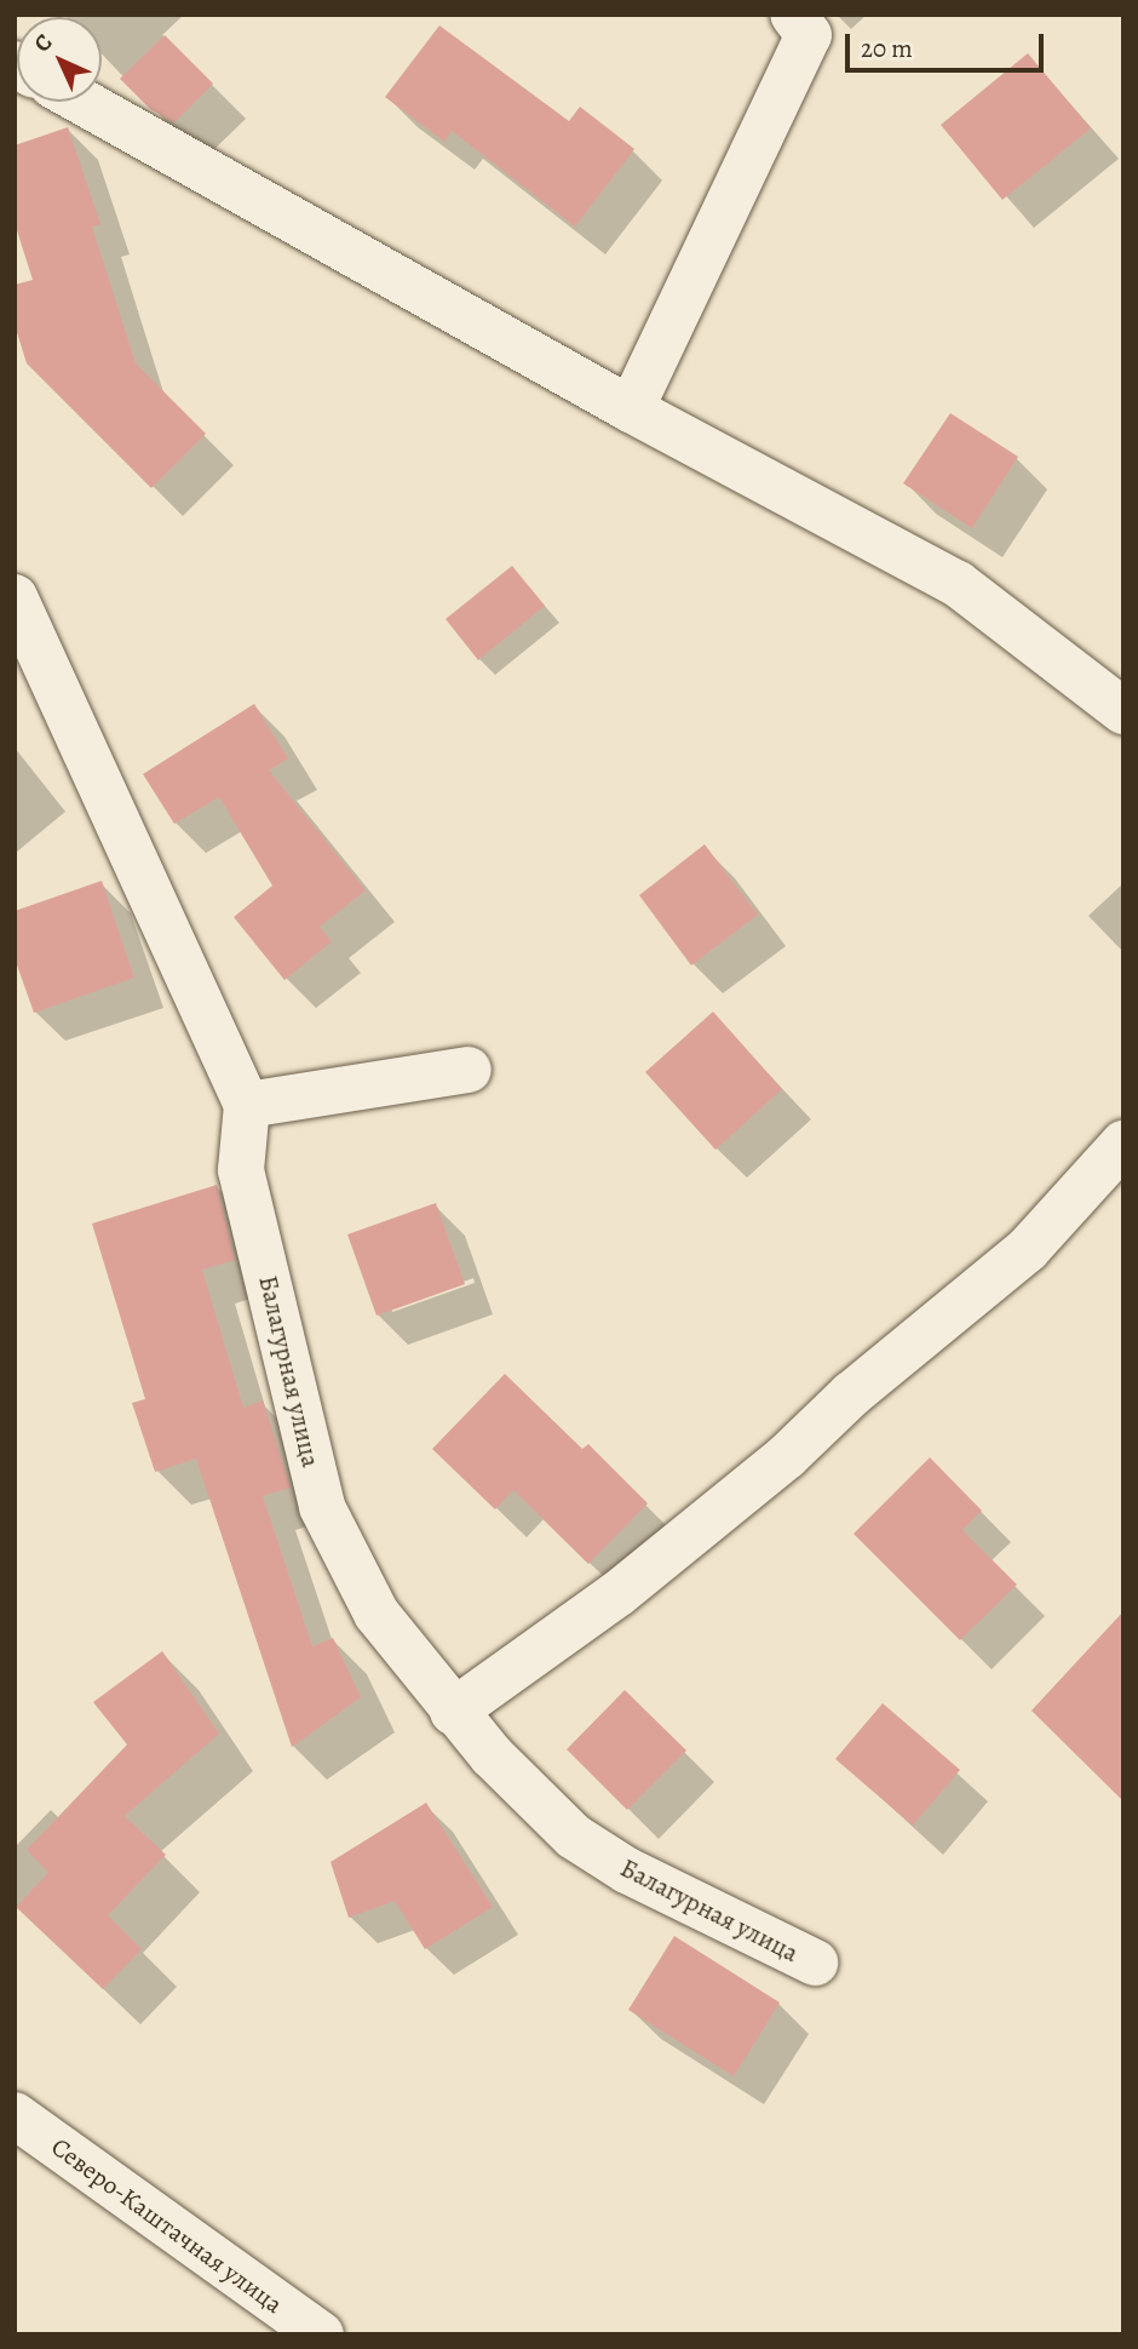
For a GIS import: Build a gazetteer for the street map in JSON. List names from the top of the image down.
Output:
{
  "streets": {
    "street": ["Балагурная улица", "Северо-Каштачная улица"]
  },
  "scale_bar": "20 m",
  "north": "top left"
}
